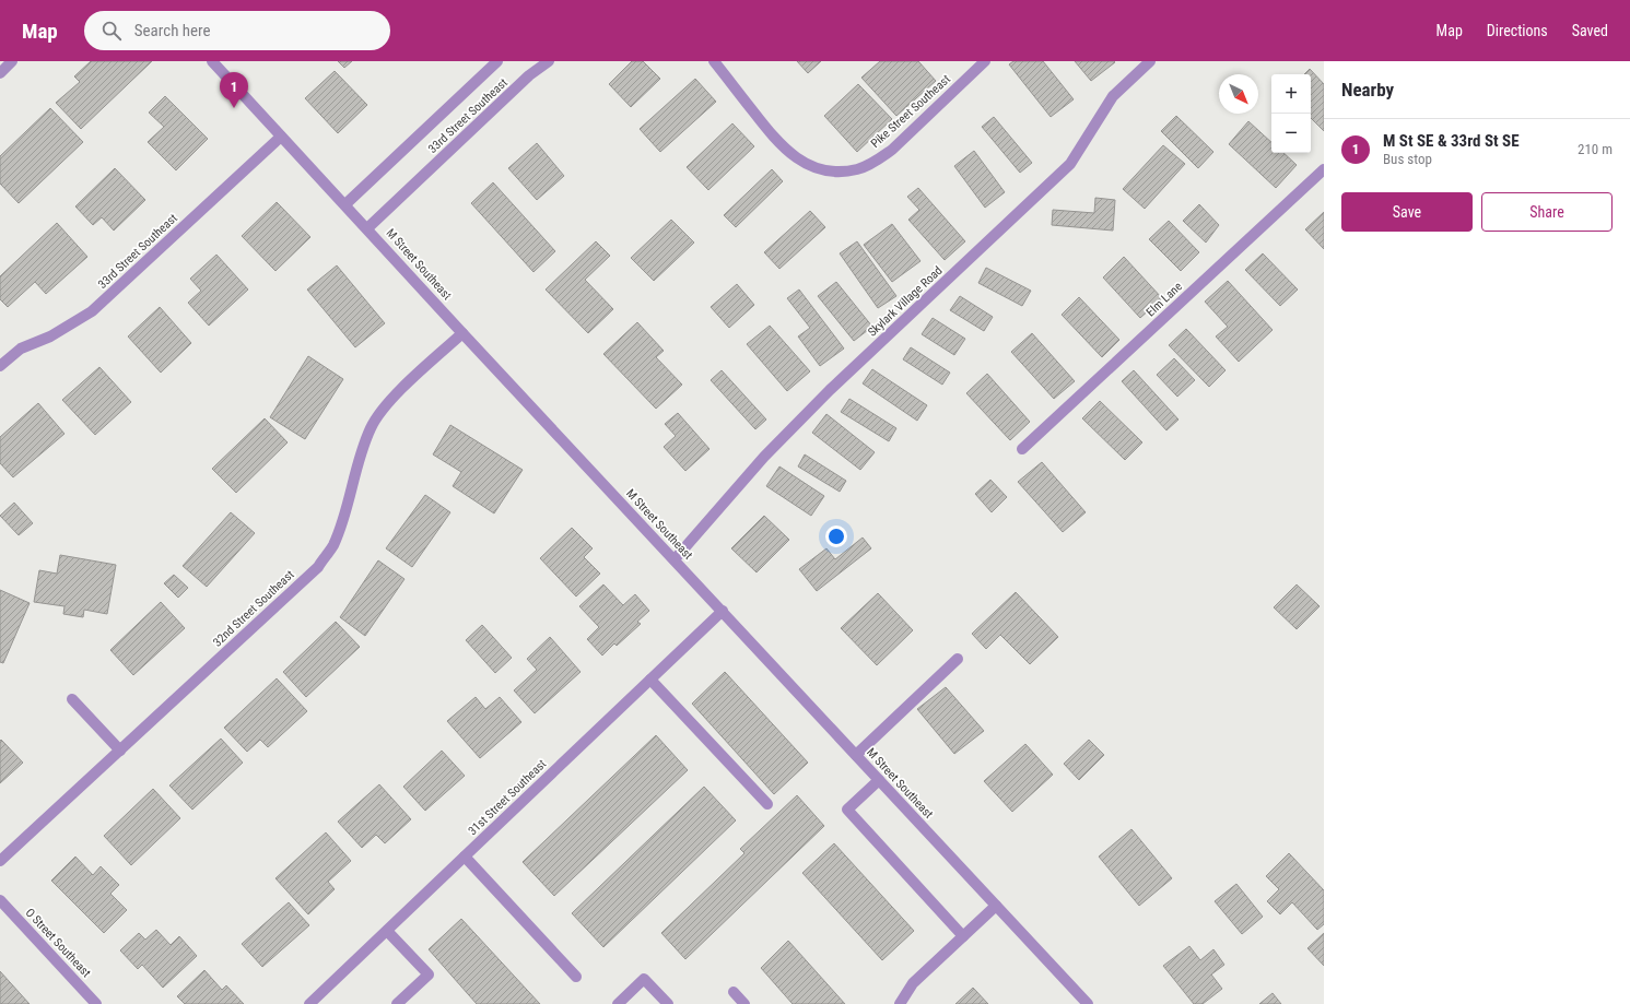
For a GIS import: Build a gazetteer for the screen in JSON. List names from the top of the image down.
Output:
{
  "streets": {
    "street": [
      "Pike Street Southeast",
      "33rd Street Southeast",
      "M Street Southeast",
      "Elm Lane",
      "Skylark Village Road",
      "32nd Street Southeast",
      "31st Street Southeast",
      "O Street Southeast"
    ]
  },
  "crossings": [
    ["33rd Street Southeast", "M Street Southeast"],
    ["M Street Southeast", "Skylark Village Road"],
    ["M Street Southeast", "32nd Street Southeast"],
    ["M Street Southeast", "31st Street Southeast"]
  ],
  "north": "bottom right",
  "page": {
    "header": "Map",
    "search": "Search here",
    "nav": ["Map", "Directions", "Saved"],
    "heading": "Nearby",
    "pins": "1",
    "map_buttons": ["+", "−"],
    "list": [
      {
        "mark": "1",
        "name": "M St SE & 33rd St SE",
        "note": "Bus stop",
        "value": "210 m"
      }
    ],
    "buttons": ["Save", "Share"]
  }
}
